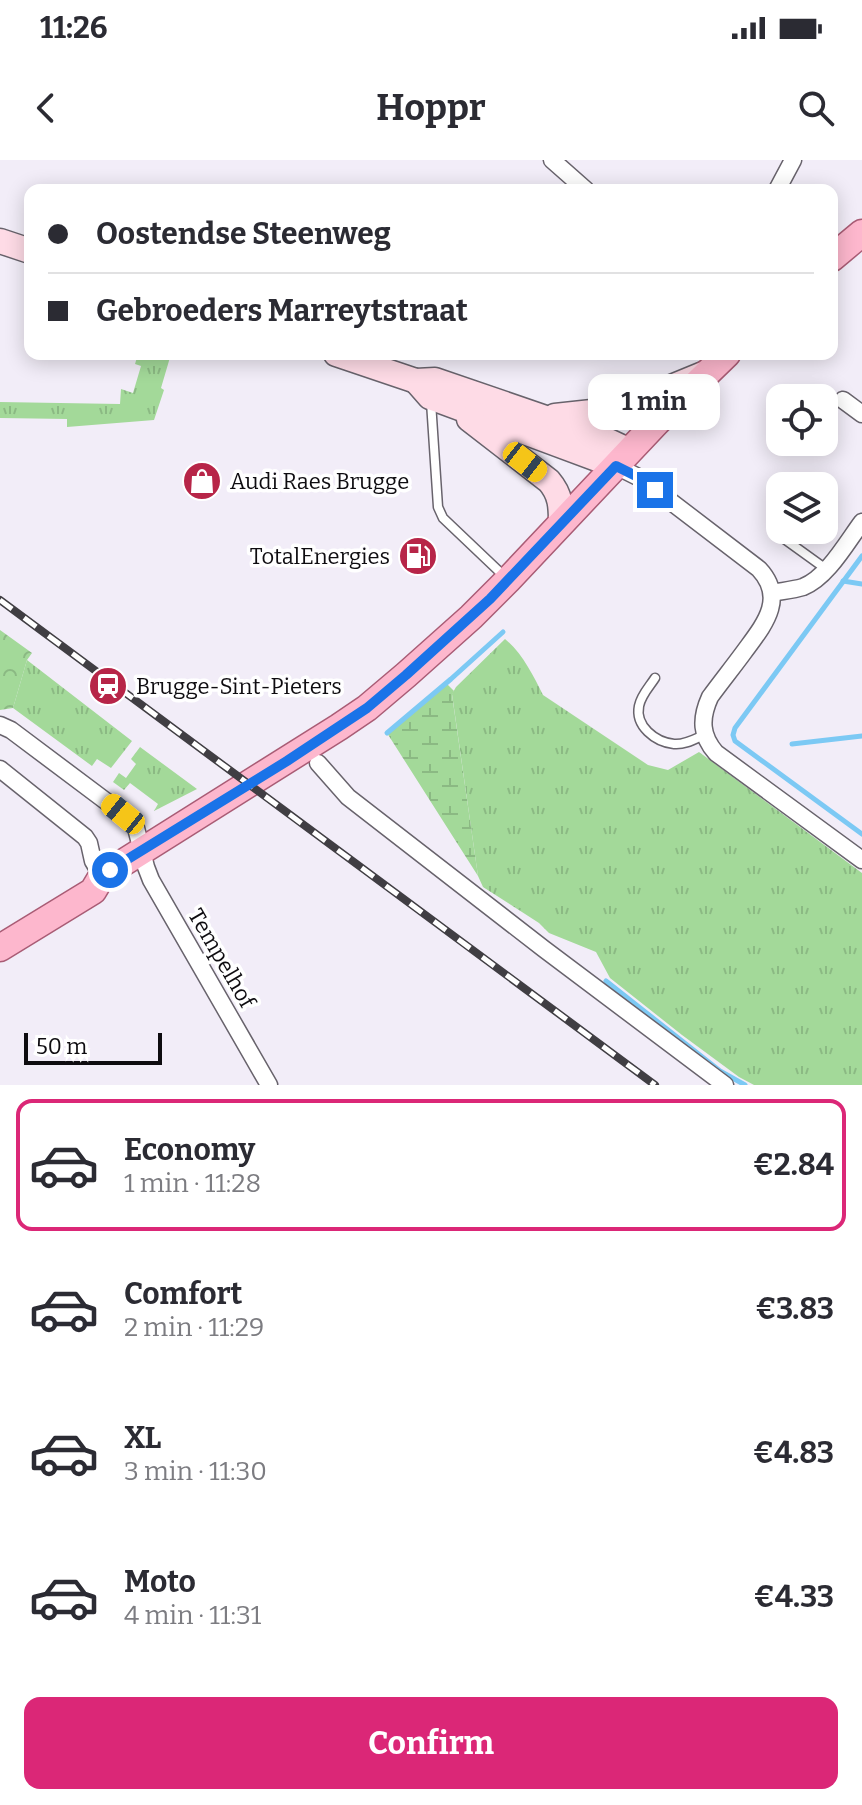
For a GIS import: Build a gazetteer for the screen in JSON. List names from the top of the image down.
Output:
{
  "streets": {
    "street": ["Tempelhof"]
  },
  "places": {
    "shop": ["Audi Raes Brugge"],
    "fuel station": ["TotalEnergies"],
    "station": ["Brugge-Sint-Pieters"]
  },
  "scale_bar": "50 m",
  "page": {
    "status": "11:26",
    "header": "Hoppr",
    "banner": ["Oostendse Steenweg", "Gebroeders Marreytstraat"],
    "bubble": "1 min",
    "scale": "50 m",
    "list": [
      {
        "name": "Economy",
        "note": "1 min · 11:28",
        "value": "€2.84"
      },
      {
        "name": "Comfort",
        "note": "2 min · 11:29",
        "value": "€3.83"
      },
      {
        "name": "XL",
        "note": "3 min · 11:30",
        "value": "€4.83"
      },
      {
        "name": "Moto",
        "note": "4 min · 11:31",
        "value": "€4.33"
      }
    ],
    "buttons": "Confirm"
  }
}
